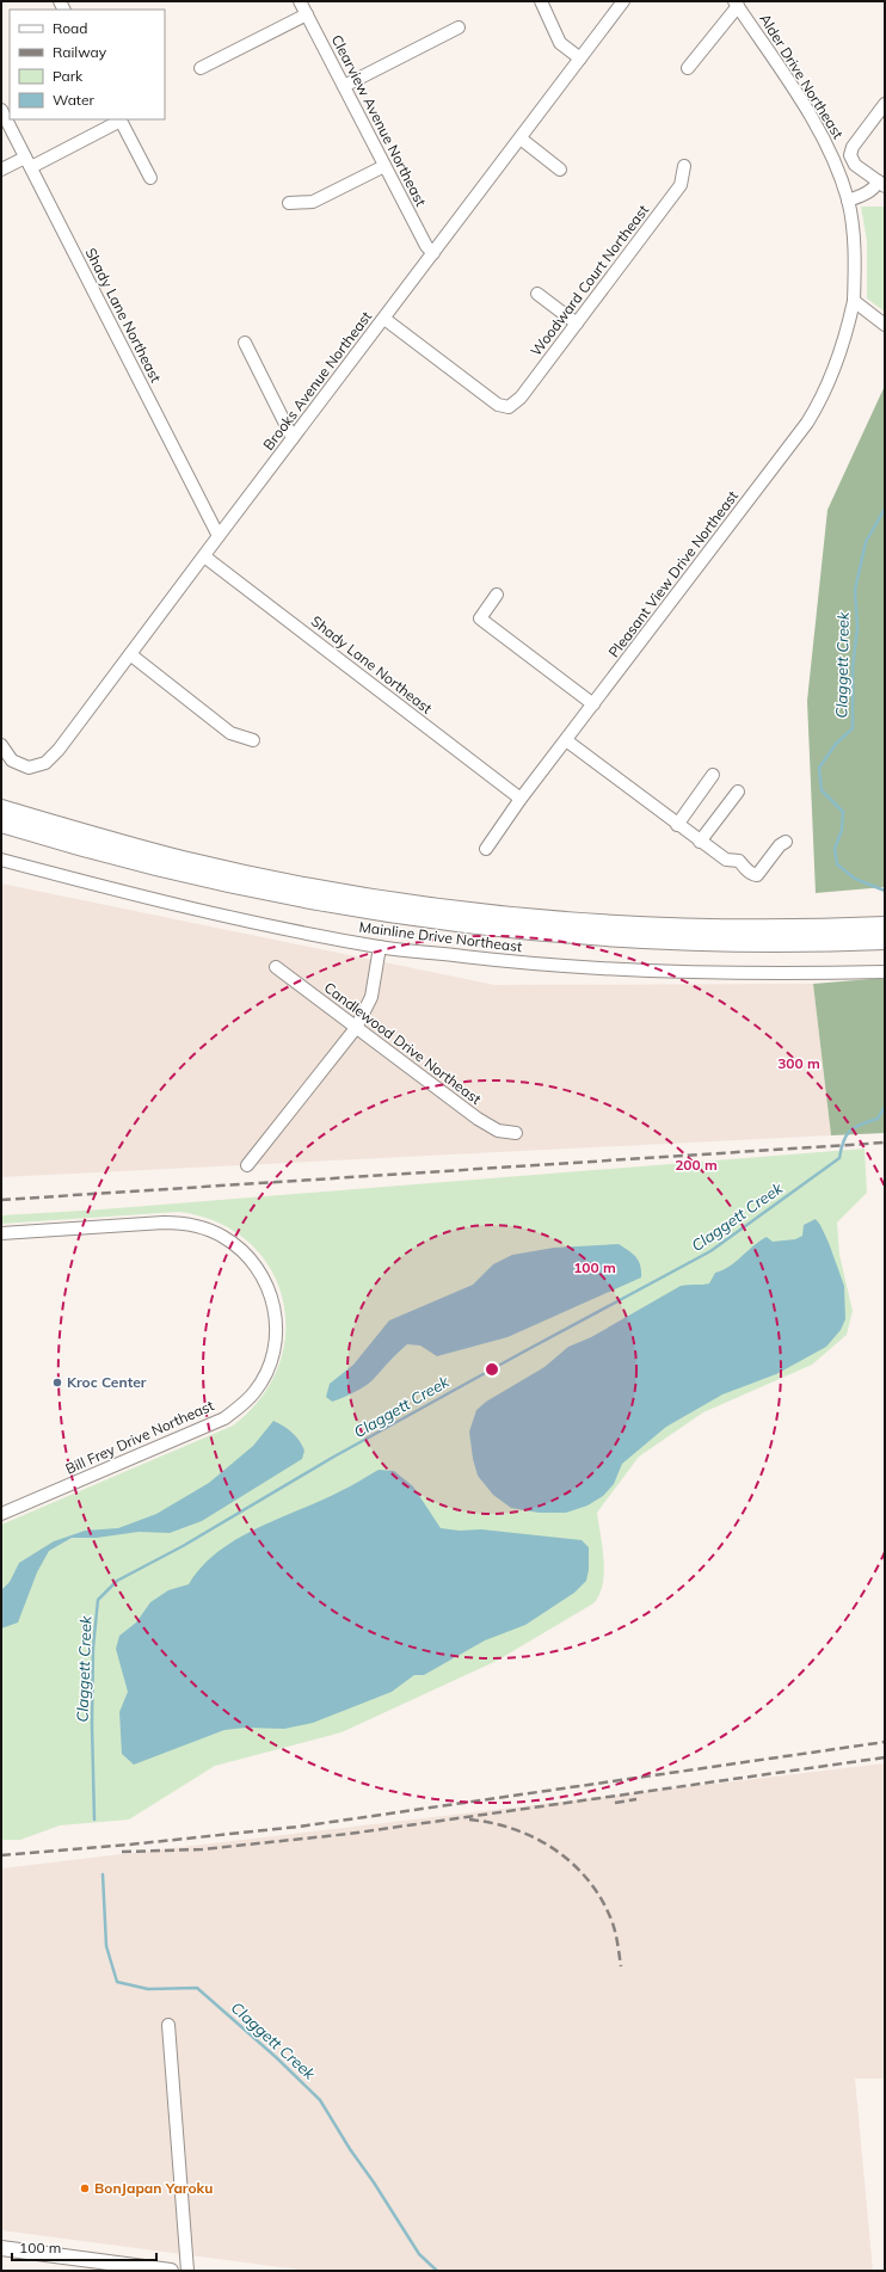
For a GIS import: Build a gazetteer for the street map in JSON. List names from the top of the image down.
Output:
{
  "streets": {
    "street": [
      "Alder Drive Northeast",
      "Clearview Avenue Northeast",
      "Woodward Court Northeast",
      "Shady Lane Northeast",
      "Brooks Avenue Northeast",
      "Pleasant View Drive Northeast",
      "Mainline Drive Northeast",
      "Candlewood Drive Northeast",
      "Bill Frey Drive Northeast"
    ]
  },
  "crossings": [
    ["Alder Drive Northeast", "Pleasant View Drive Northeast"],
    ["Clearview Avenue Northeast", "Brooks Avenue Northeast"],
    ["Woodward Court Northeast", "Brooks Avenue Northeast"],
    ["Shady Lane Northeast", "Brooks Avenue Northeast"],
    ["Shady Lane Northeast", "Pleasant View Drive Northeast"]
  ],
  "water": ["Claggett Creek"],
  "places": ["Kroc Center", "BonJapan Yaroku"],
  "legend": [
    "Road",
    "Railway",
    "Park",
    "Water"
  ],
  "scale_bar": "100 m",
  "rings": ["300 m", "200 m", "100 m"]
}
